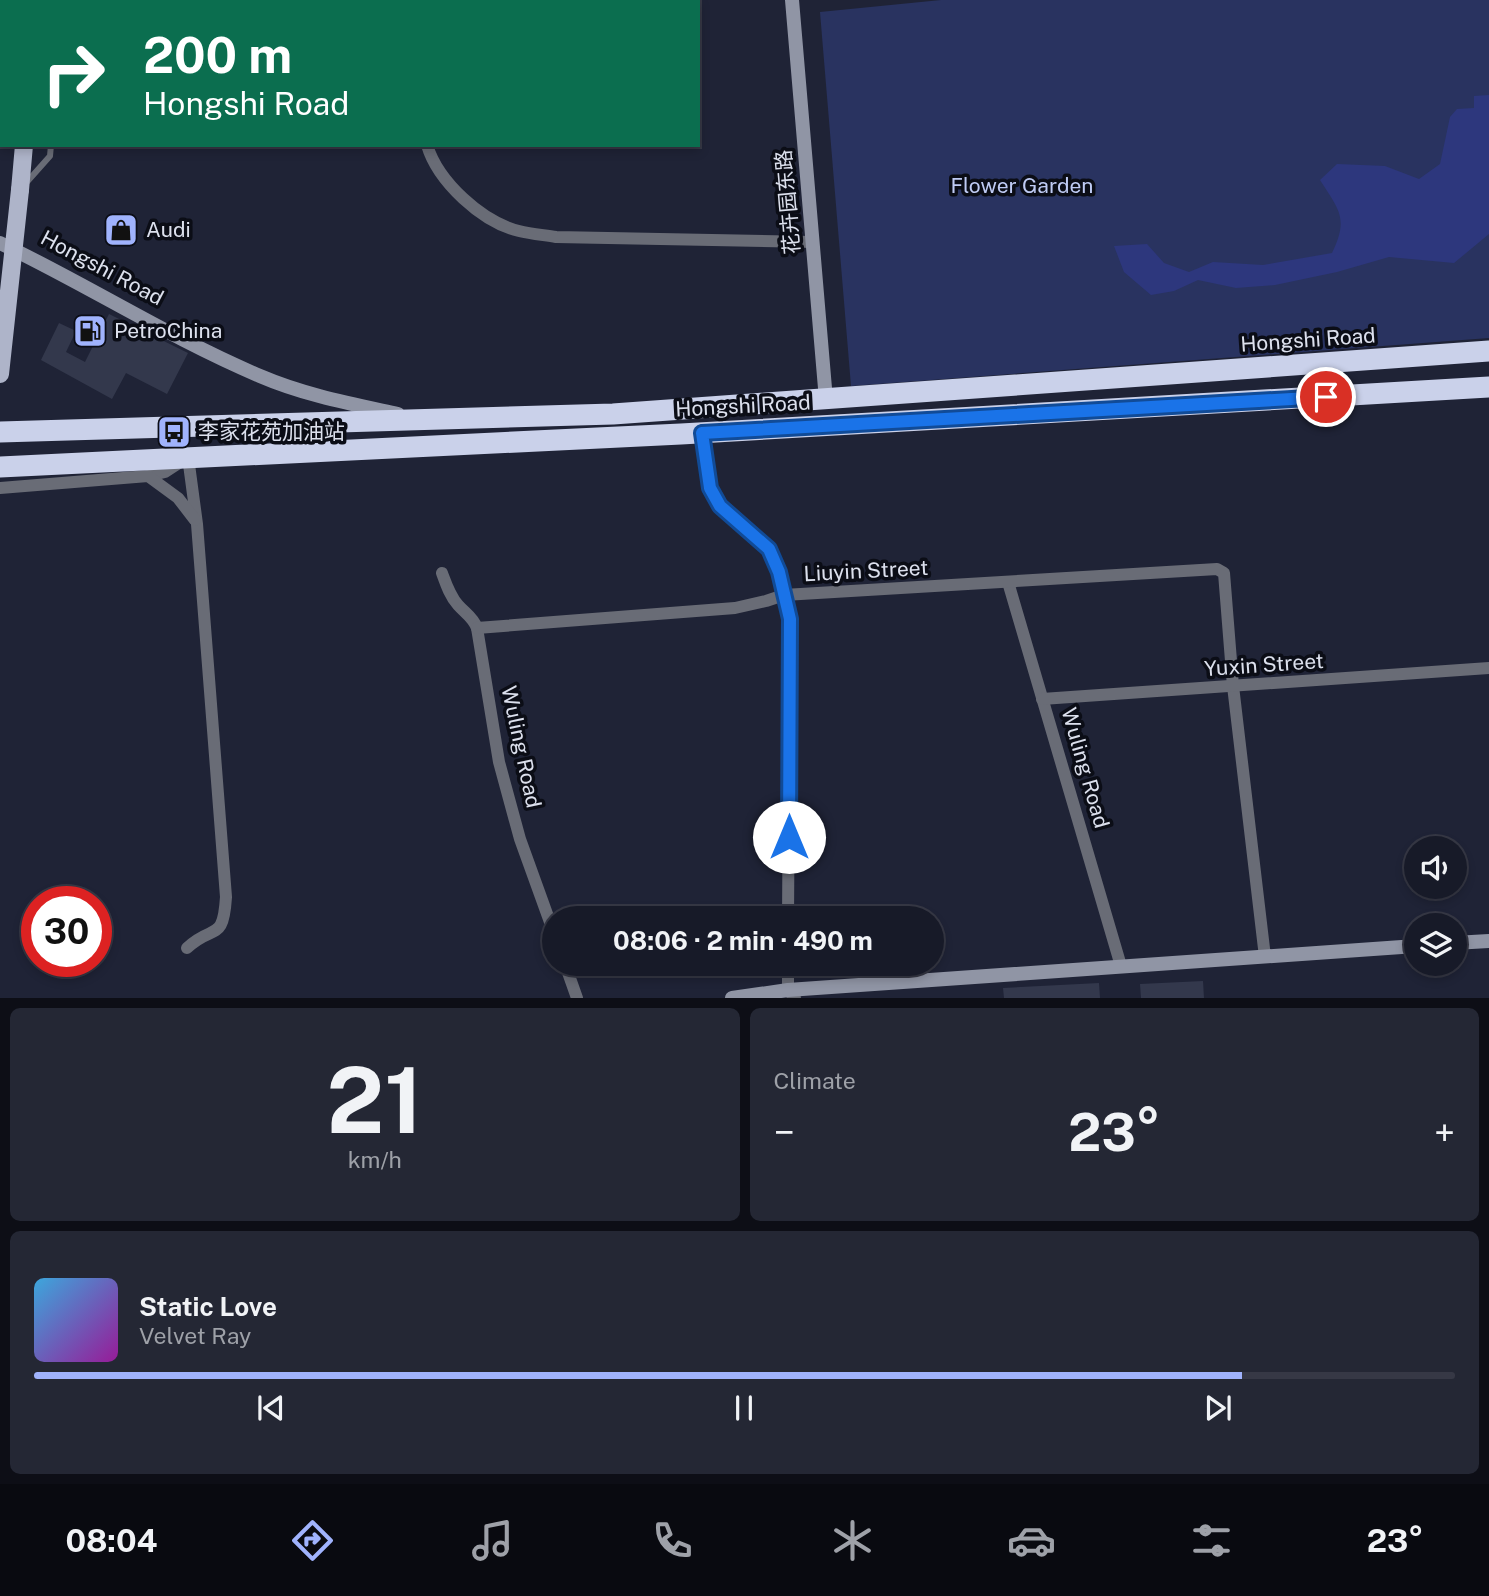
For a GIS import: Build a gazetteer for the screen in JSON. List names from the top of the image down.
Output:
{
  "streets": {
    "highway": ["Hongshi Road"],
    "street": [
      "花卉园东路",
      "Liuyin Street",
      "Yuxin Street",
      "Wuling Road"
    ]
  },
  "crossings": [
    ["花卉园东路", "Hongshi Road"],
    ["Liuyin Street", "Yuxin Street"],
    ["Liuyin Street", "Wuling Road"],
    ["Yuxin Street", "Wuling Road"]
  ],
  "parks": ["Flower Garden"],
  "places": {
    "shop": ["Audi"],
    "fuel station": ["PetroChina"],
    "bus stop": ["李家花苑加油站"]
  },
  "page": {
    "turn": ["200 m", "Hongshi Road"],
    "limit": "30",
    "trip": "08:06 · 2 min · 490 m",
    "tile": [
      ["21", "km/h"],
      "Climate"
    ],
    "heat": ["−", "23°", "+"],
    "song": ["Static Love", "Velvet Ray"],
    "tabs": ["08:04", "23°"]
  }
}
